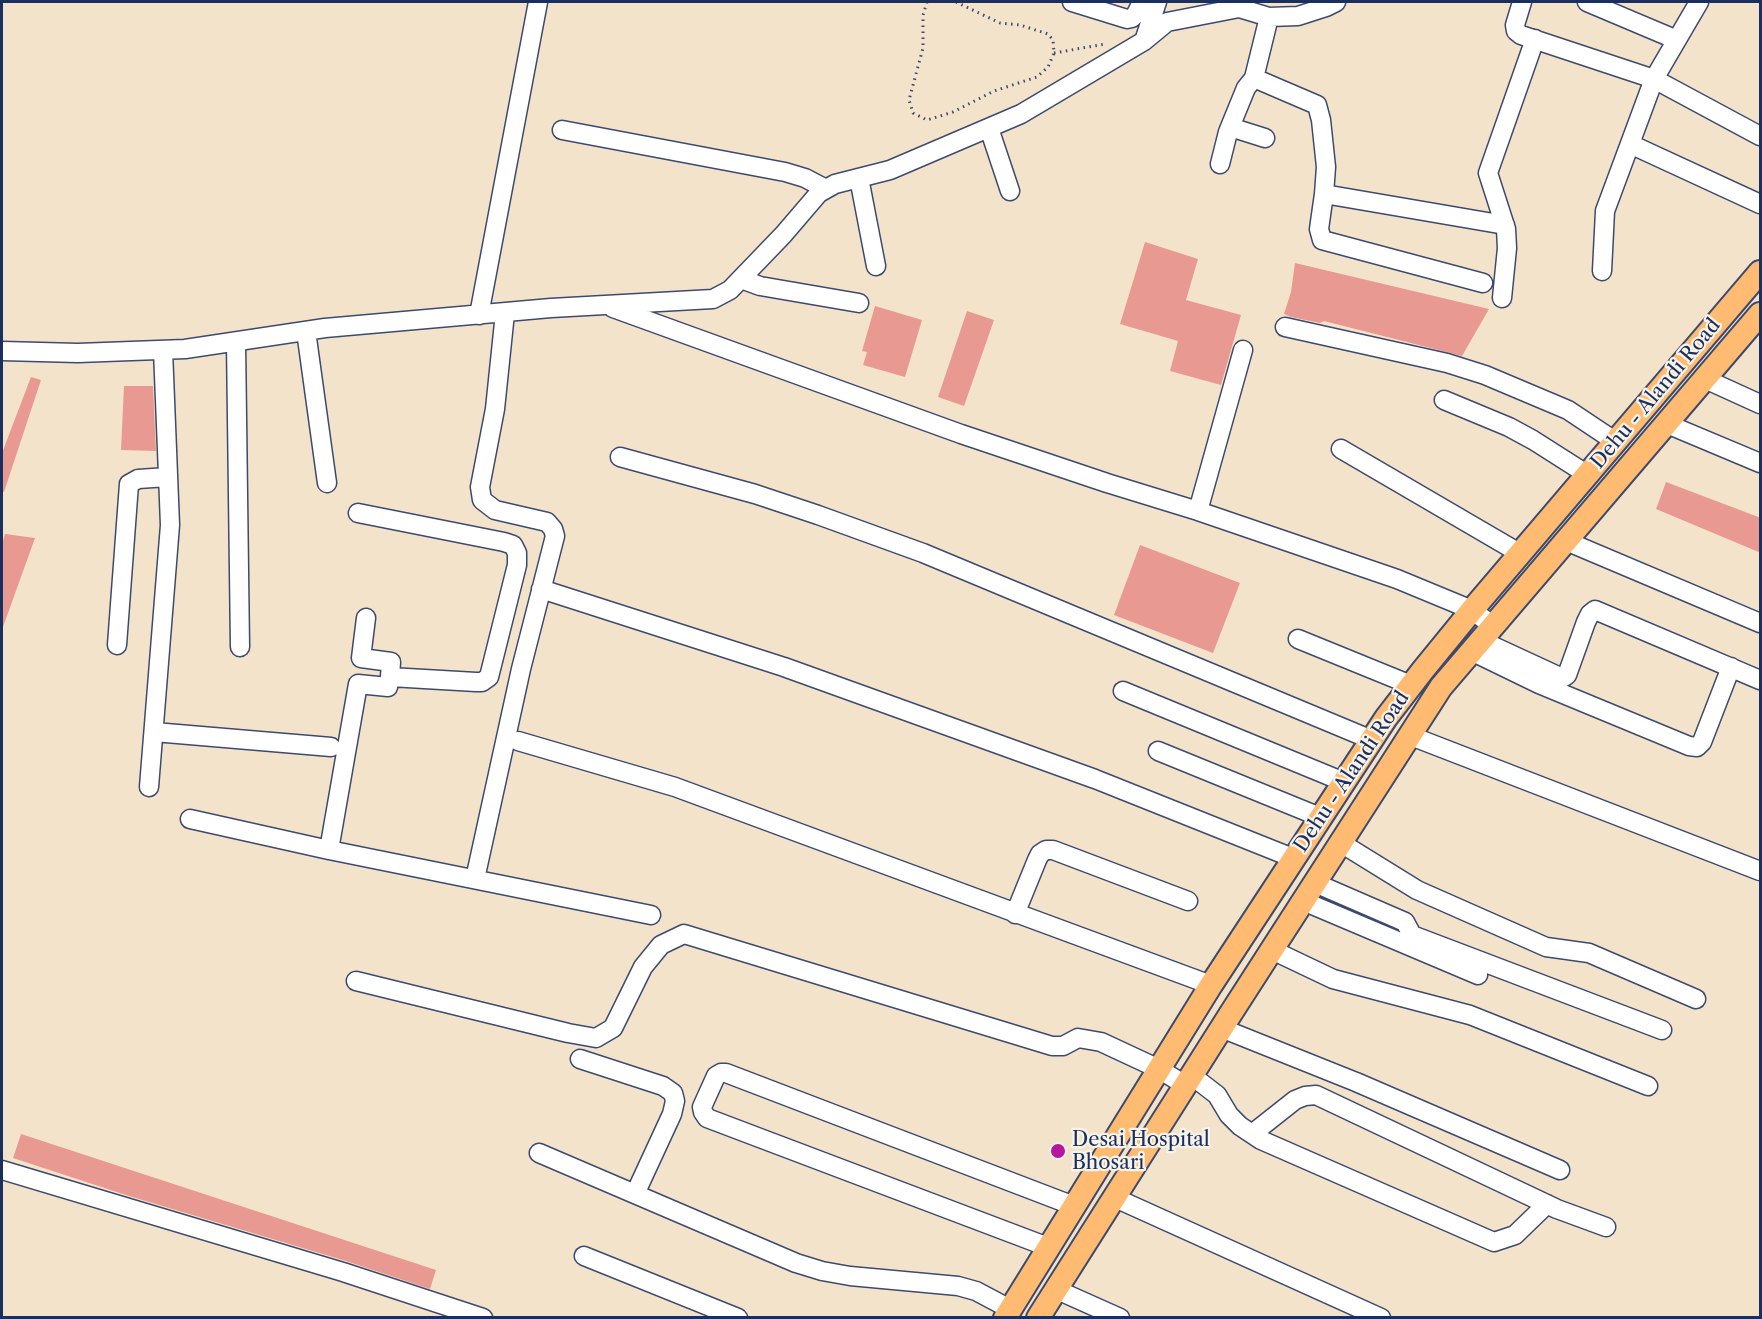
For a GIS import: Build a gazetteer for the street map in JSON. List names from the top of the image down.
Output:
{
  "streets": {
    "main road": ["Dehu - Alandi Road"]
  },
  "places": ["Desai Hospital Bhosari"]
}
